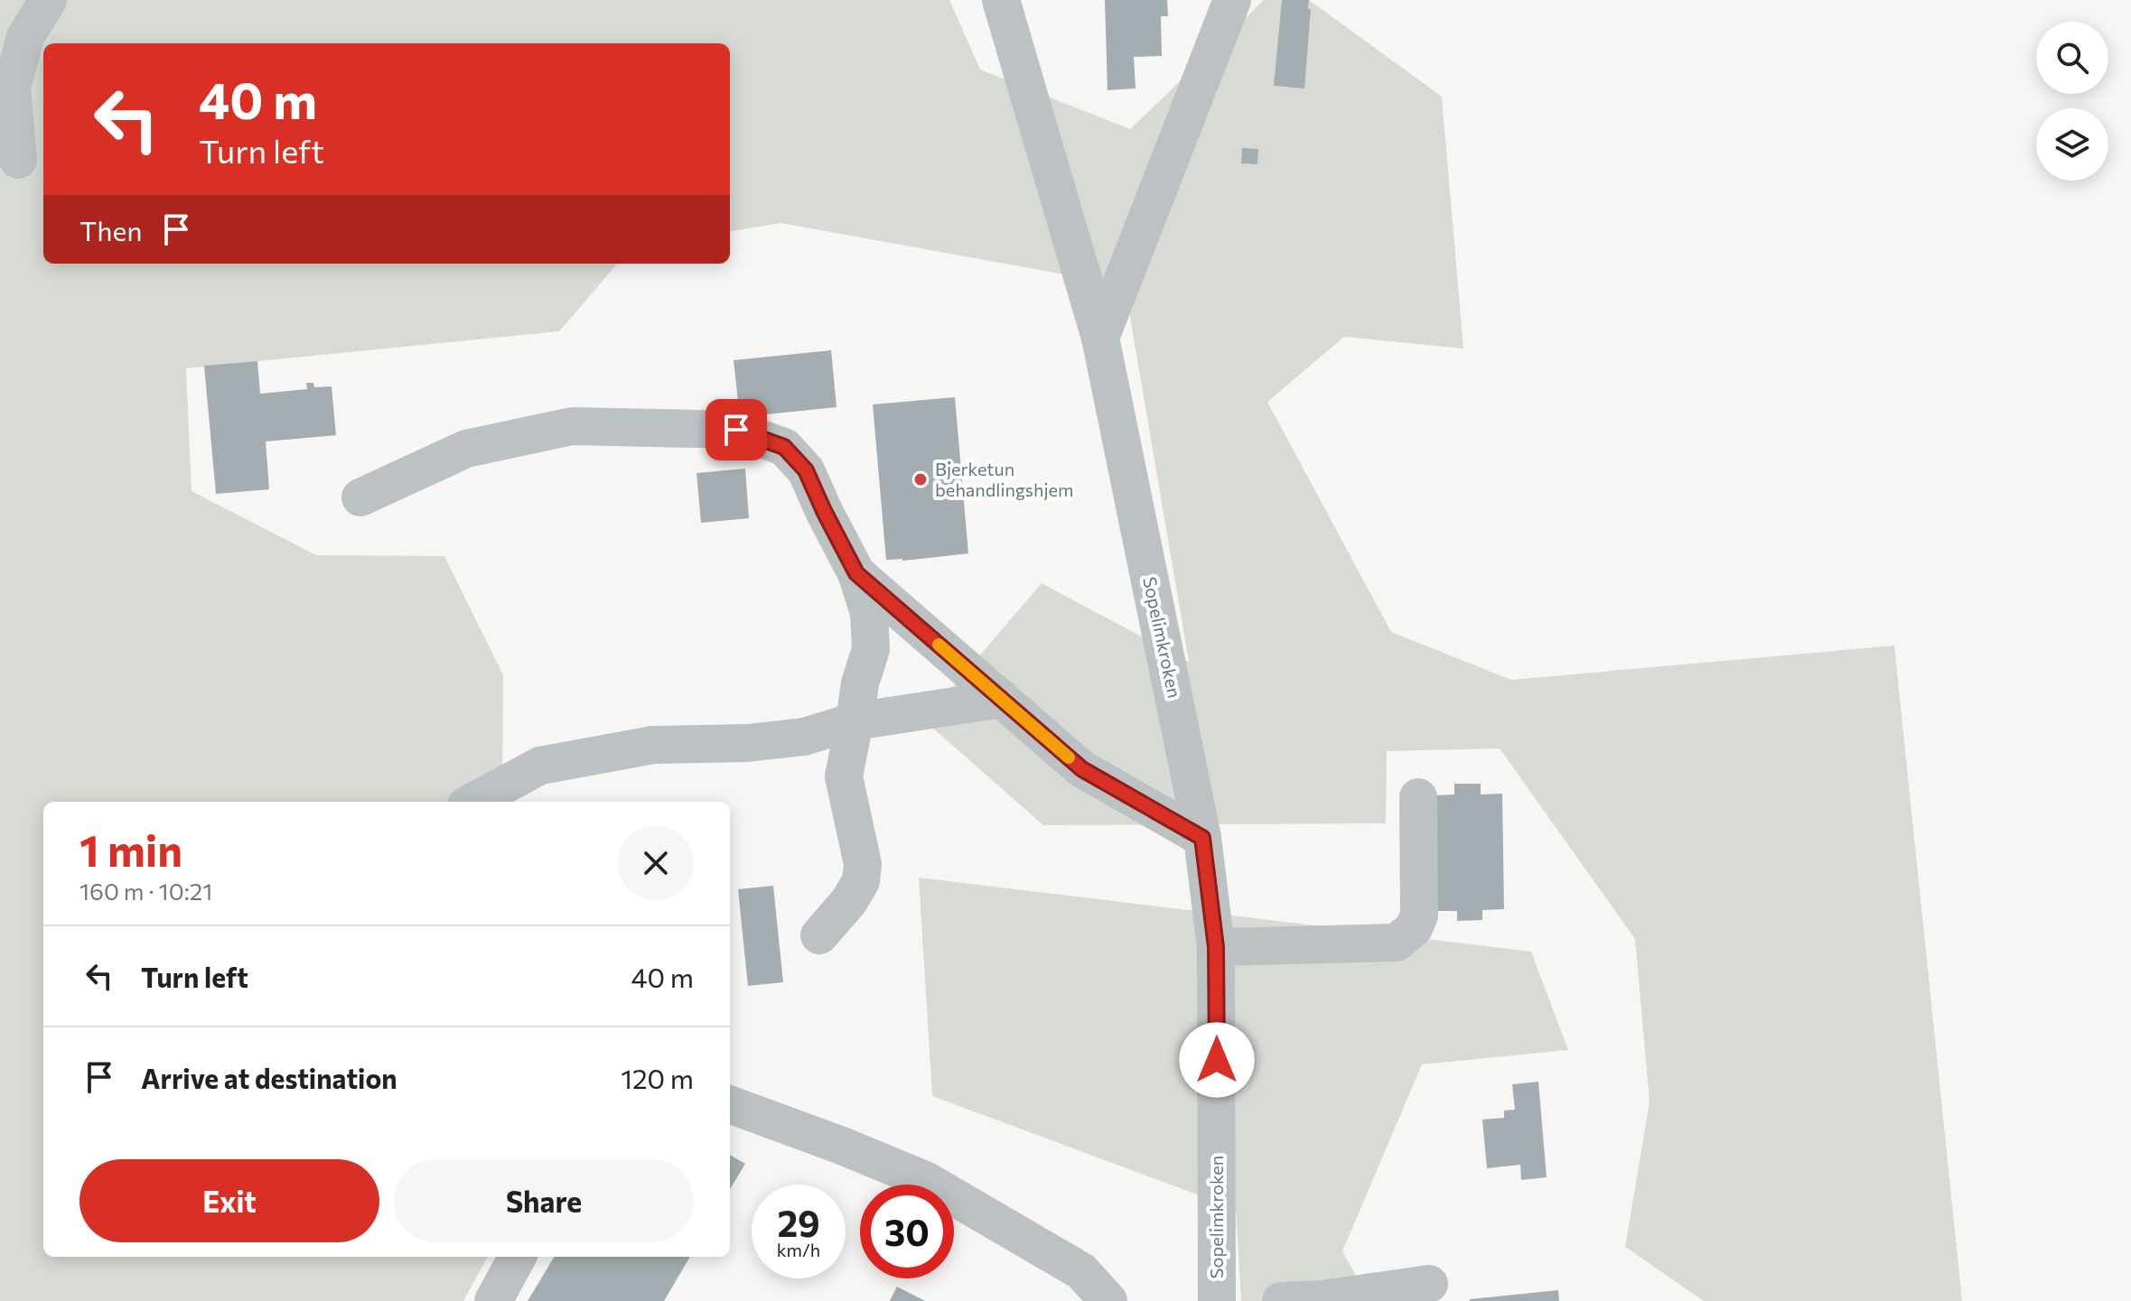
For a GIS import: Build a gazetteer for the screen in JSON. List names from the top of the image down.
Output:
{
  "streets": {
    "street": ["Sopelimkroken"]
  },
  "places": ["Bjerketun behandlingshjem"],
  "page": {
    "turn": ["40 m", "Turn left"],
    "then": "Then",
    "heading": ["1 min", "160 m · 10:21"],
    "list": [
      {
        "name": "Turn left",
        "value": "40 m"
      },
      {
        "name": "Arrive at destination",
        "value": "120 m"
      }
    ],
    "buttons": ["Exit", "Share"],
    "speed": "29 km/h",
    "limit": "30"
  }
}
